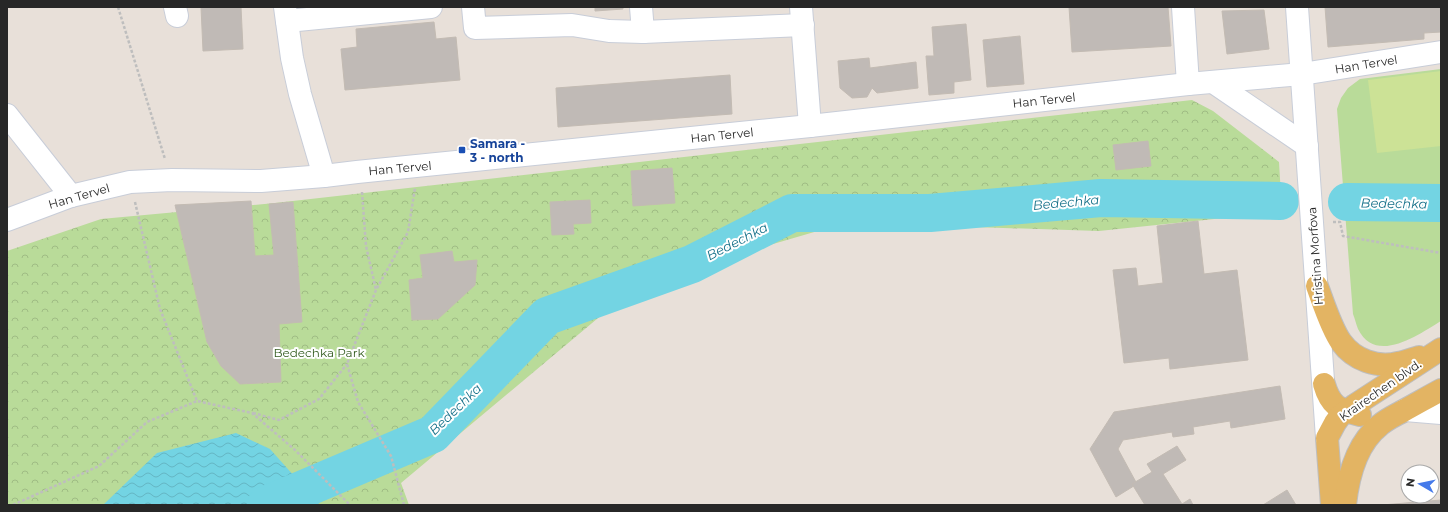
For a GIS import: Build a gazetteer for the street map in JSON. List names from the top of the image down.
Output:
{
  "streets": {
    "main road": ["Hristina Morfova", "Krairechen blvd."],
    "street": ["Han Tervel"]
  },
  "crossings": [
    ["Han Tervel", "Hristina Morfova"],
    ["Hristina Morfova", "Krairechen blvd."]
  ],
  "water": ["Bedechka"],
  "parks": ["Bedechka Park"],
  "places": {
    "transit": ["Samara - 3 - north"]
  },
  "north": "left"
}
